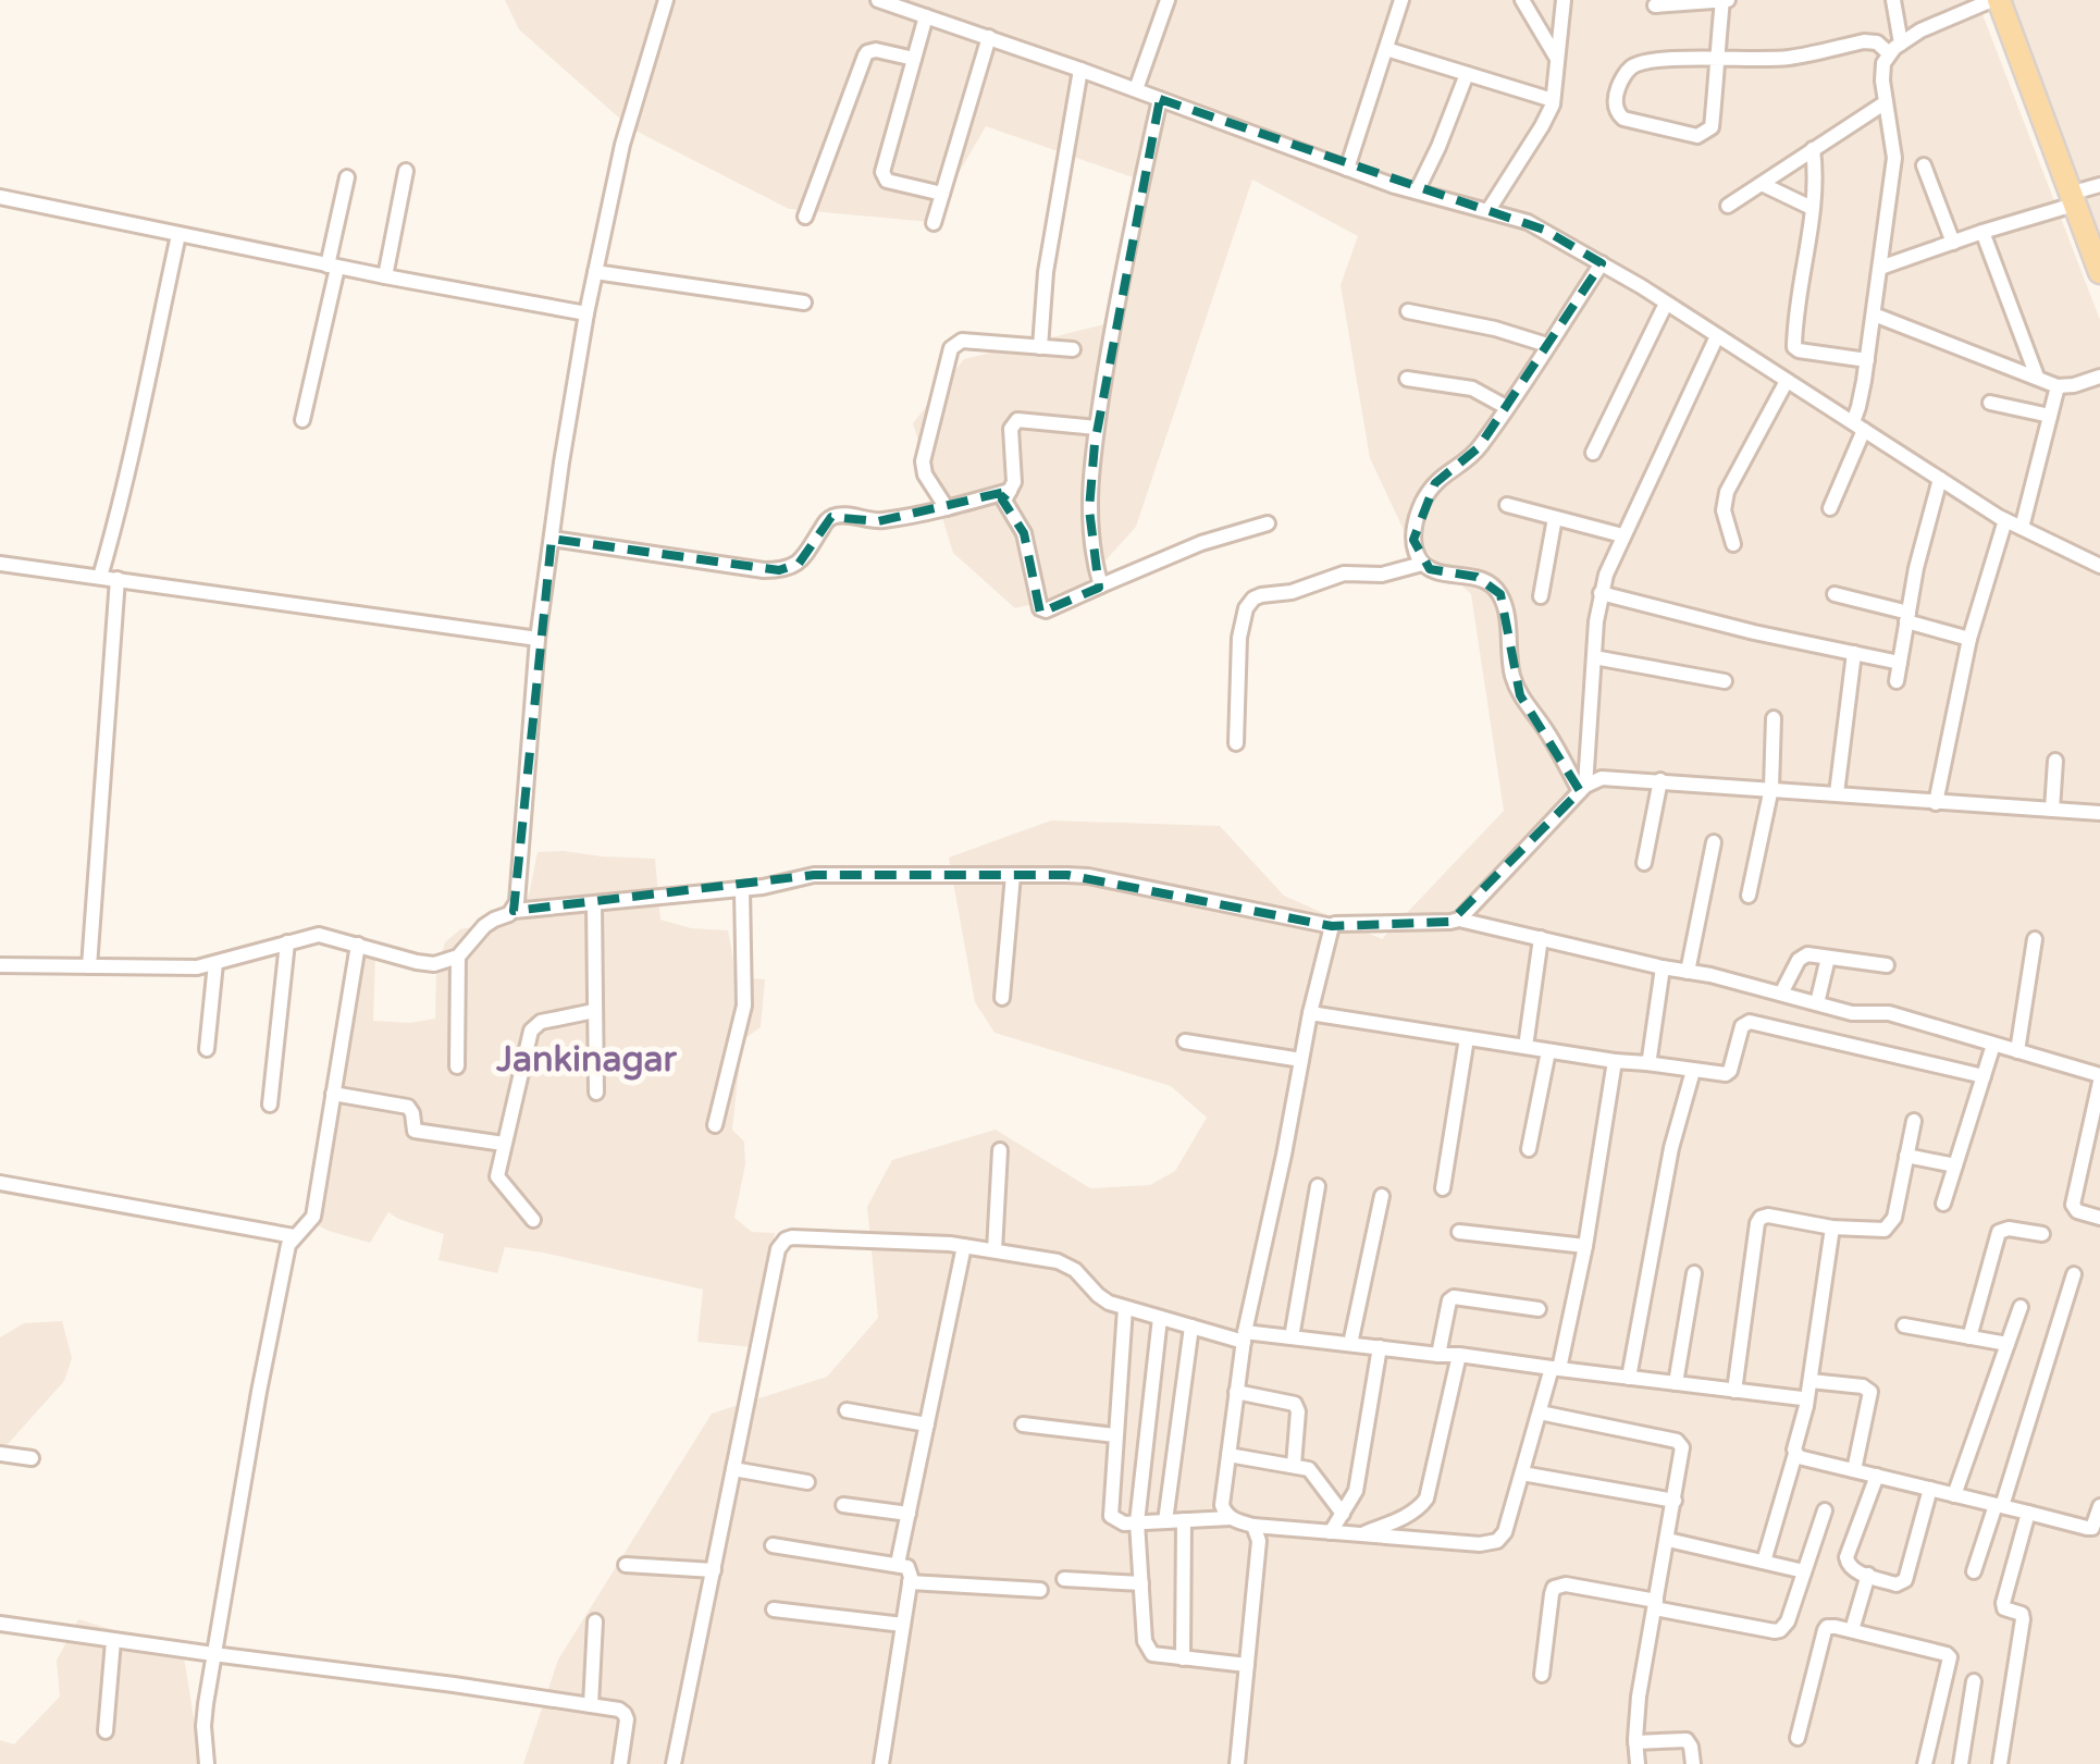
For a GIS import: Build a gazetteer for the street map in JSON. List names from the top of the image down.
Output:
{
  "districts": ["Jankinagar"]
}
